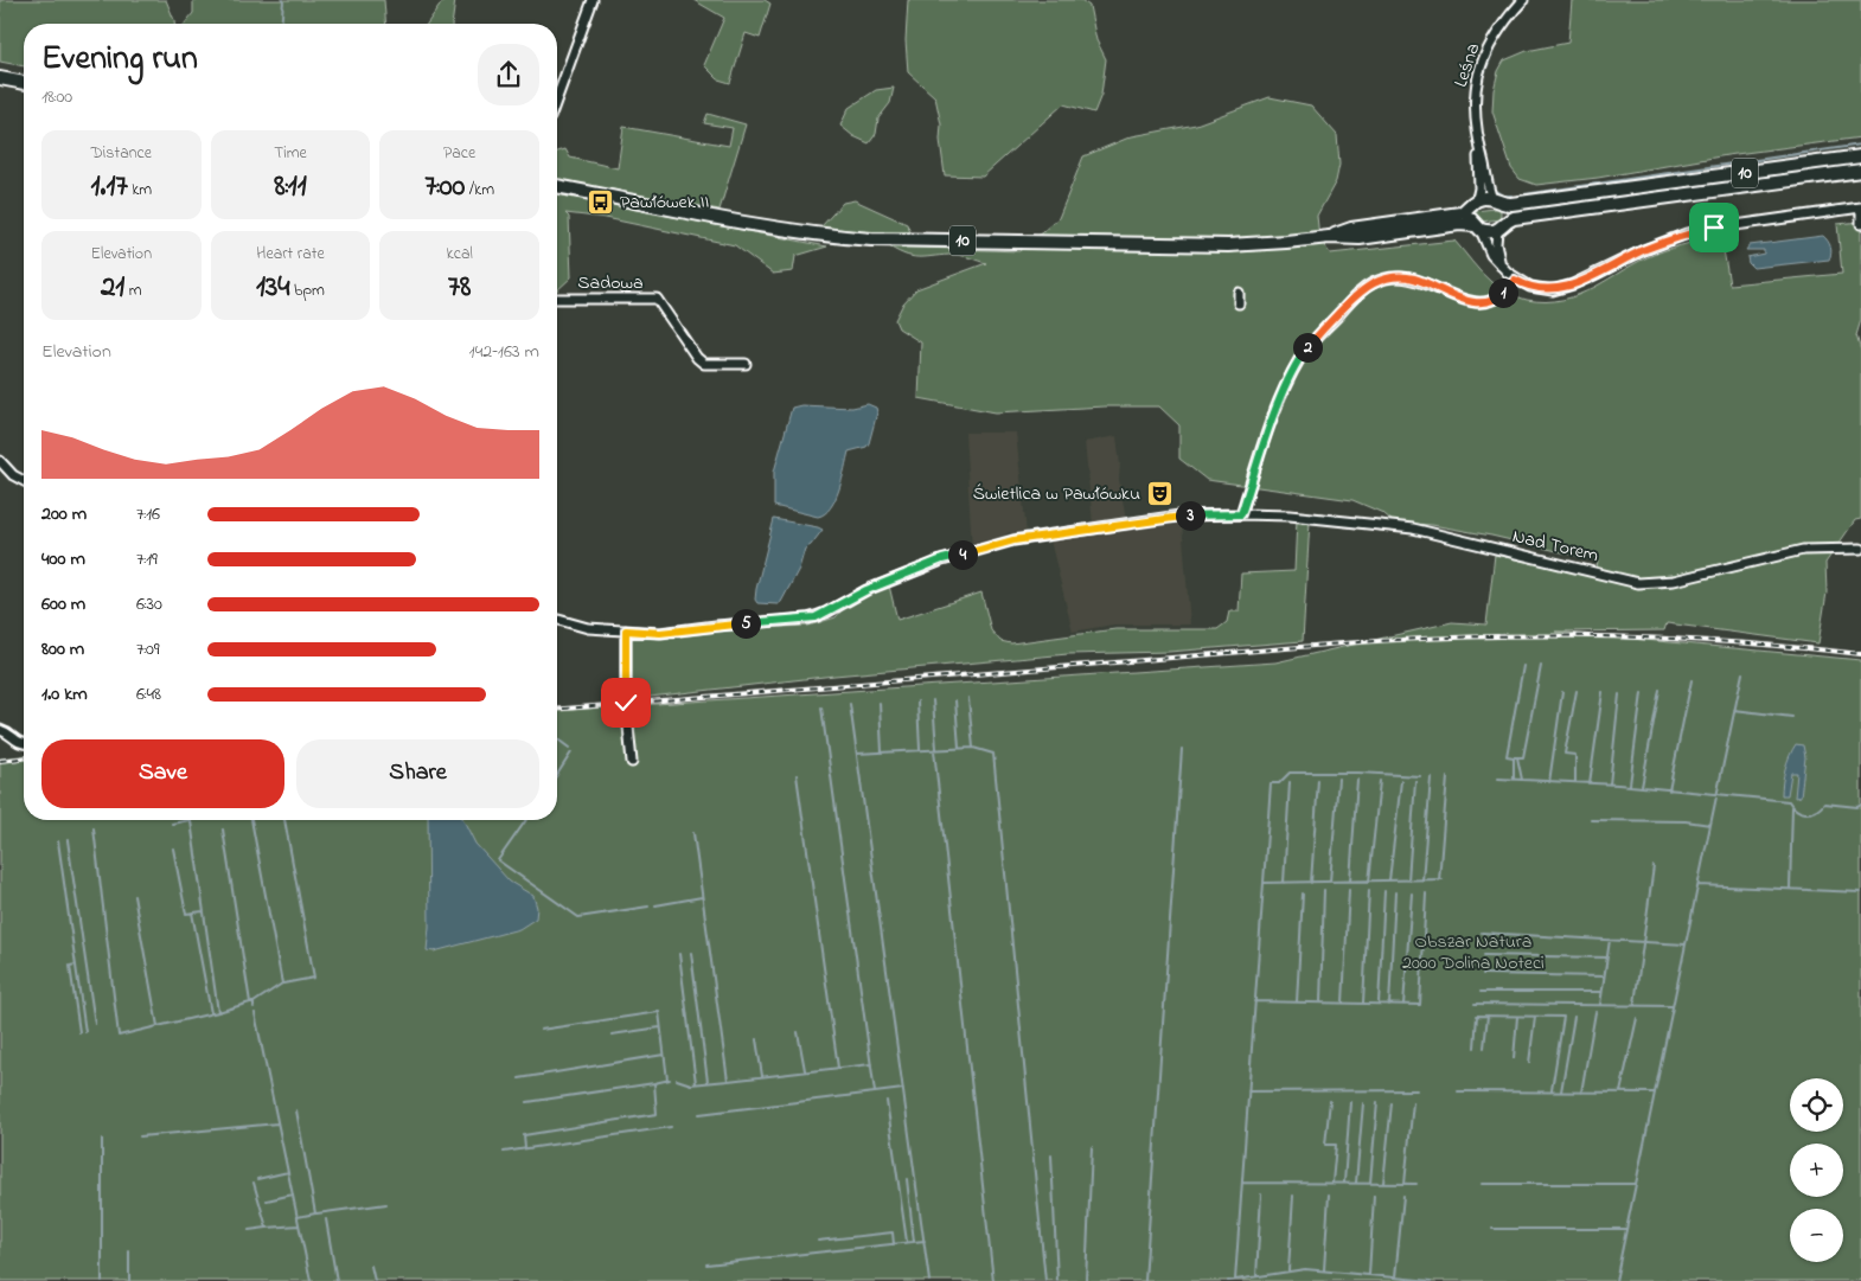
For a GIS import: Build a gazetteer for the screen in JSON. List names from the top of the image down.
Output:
{
  "streets": {
    "highway": ["10"],
    "street": ["Leśna", "Sadowa", "Nad Torem"]
  },
  "crossings": [
    ["Leśna", "10"]
  ],
  "parks": ["Obszar Natura 2000 Dolina Noteci"],
  "places": {
    "bus stop": ["Pawłówek II"],
    "theatre": ["Świetlica w Pawłówku"]
  },
  "page": {
    "heading": ["Evening run", "18:00"],
    "stats": [
      ["Distance", "1.17 km"],
      ["Time", "8:11"],
      ["Pace", "7:00 /km"],
      ["Elevation", "21 m"],
      ["Heart rate", "134 bpm"],
      ["kcal", "78"]
    ],
    "pins": [
      "1",
      "2",
      "3",
      "4",
      "5"
    ],
    "chart": ["Elevation", "142–163 m"],
    "list": [
      {
        "name": "200 m",
        "note": "7:16"
      },
      {
        "name": "400 m",
        "note": "7:19"
      },
      {
        "name": "600 m",
        "note": "6:30"
      },
      {
        "name": "800 m",
        "note": "7:09"
      },
      {
        "name": "1.0 km",
        "note": "6:48"
      }
    ],
    "buttons": ["Save", "Share"],
    "map_buttons": ["+", "−"]
  }
}
